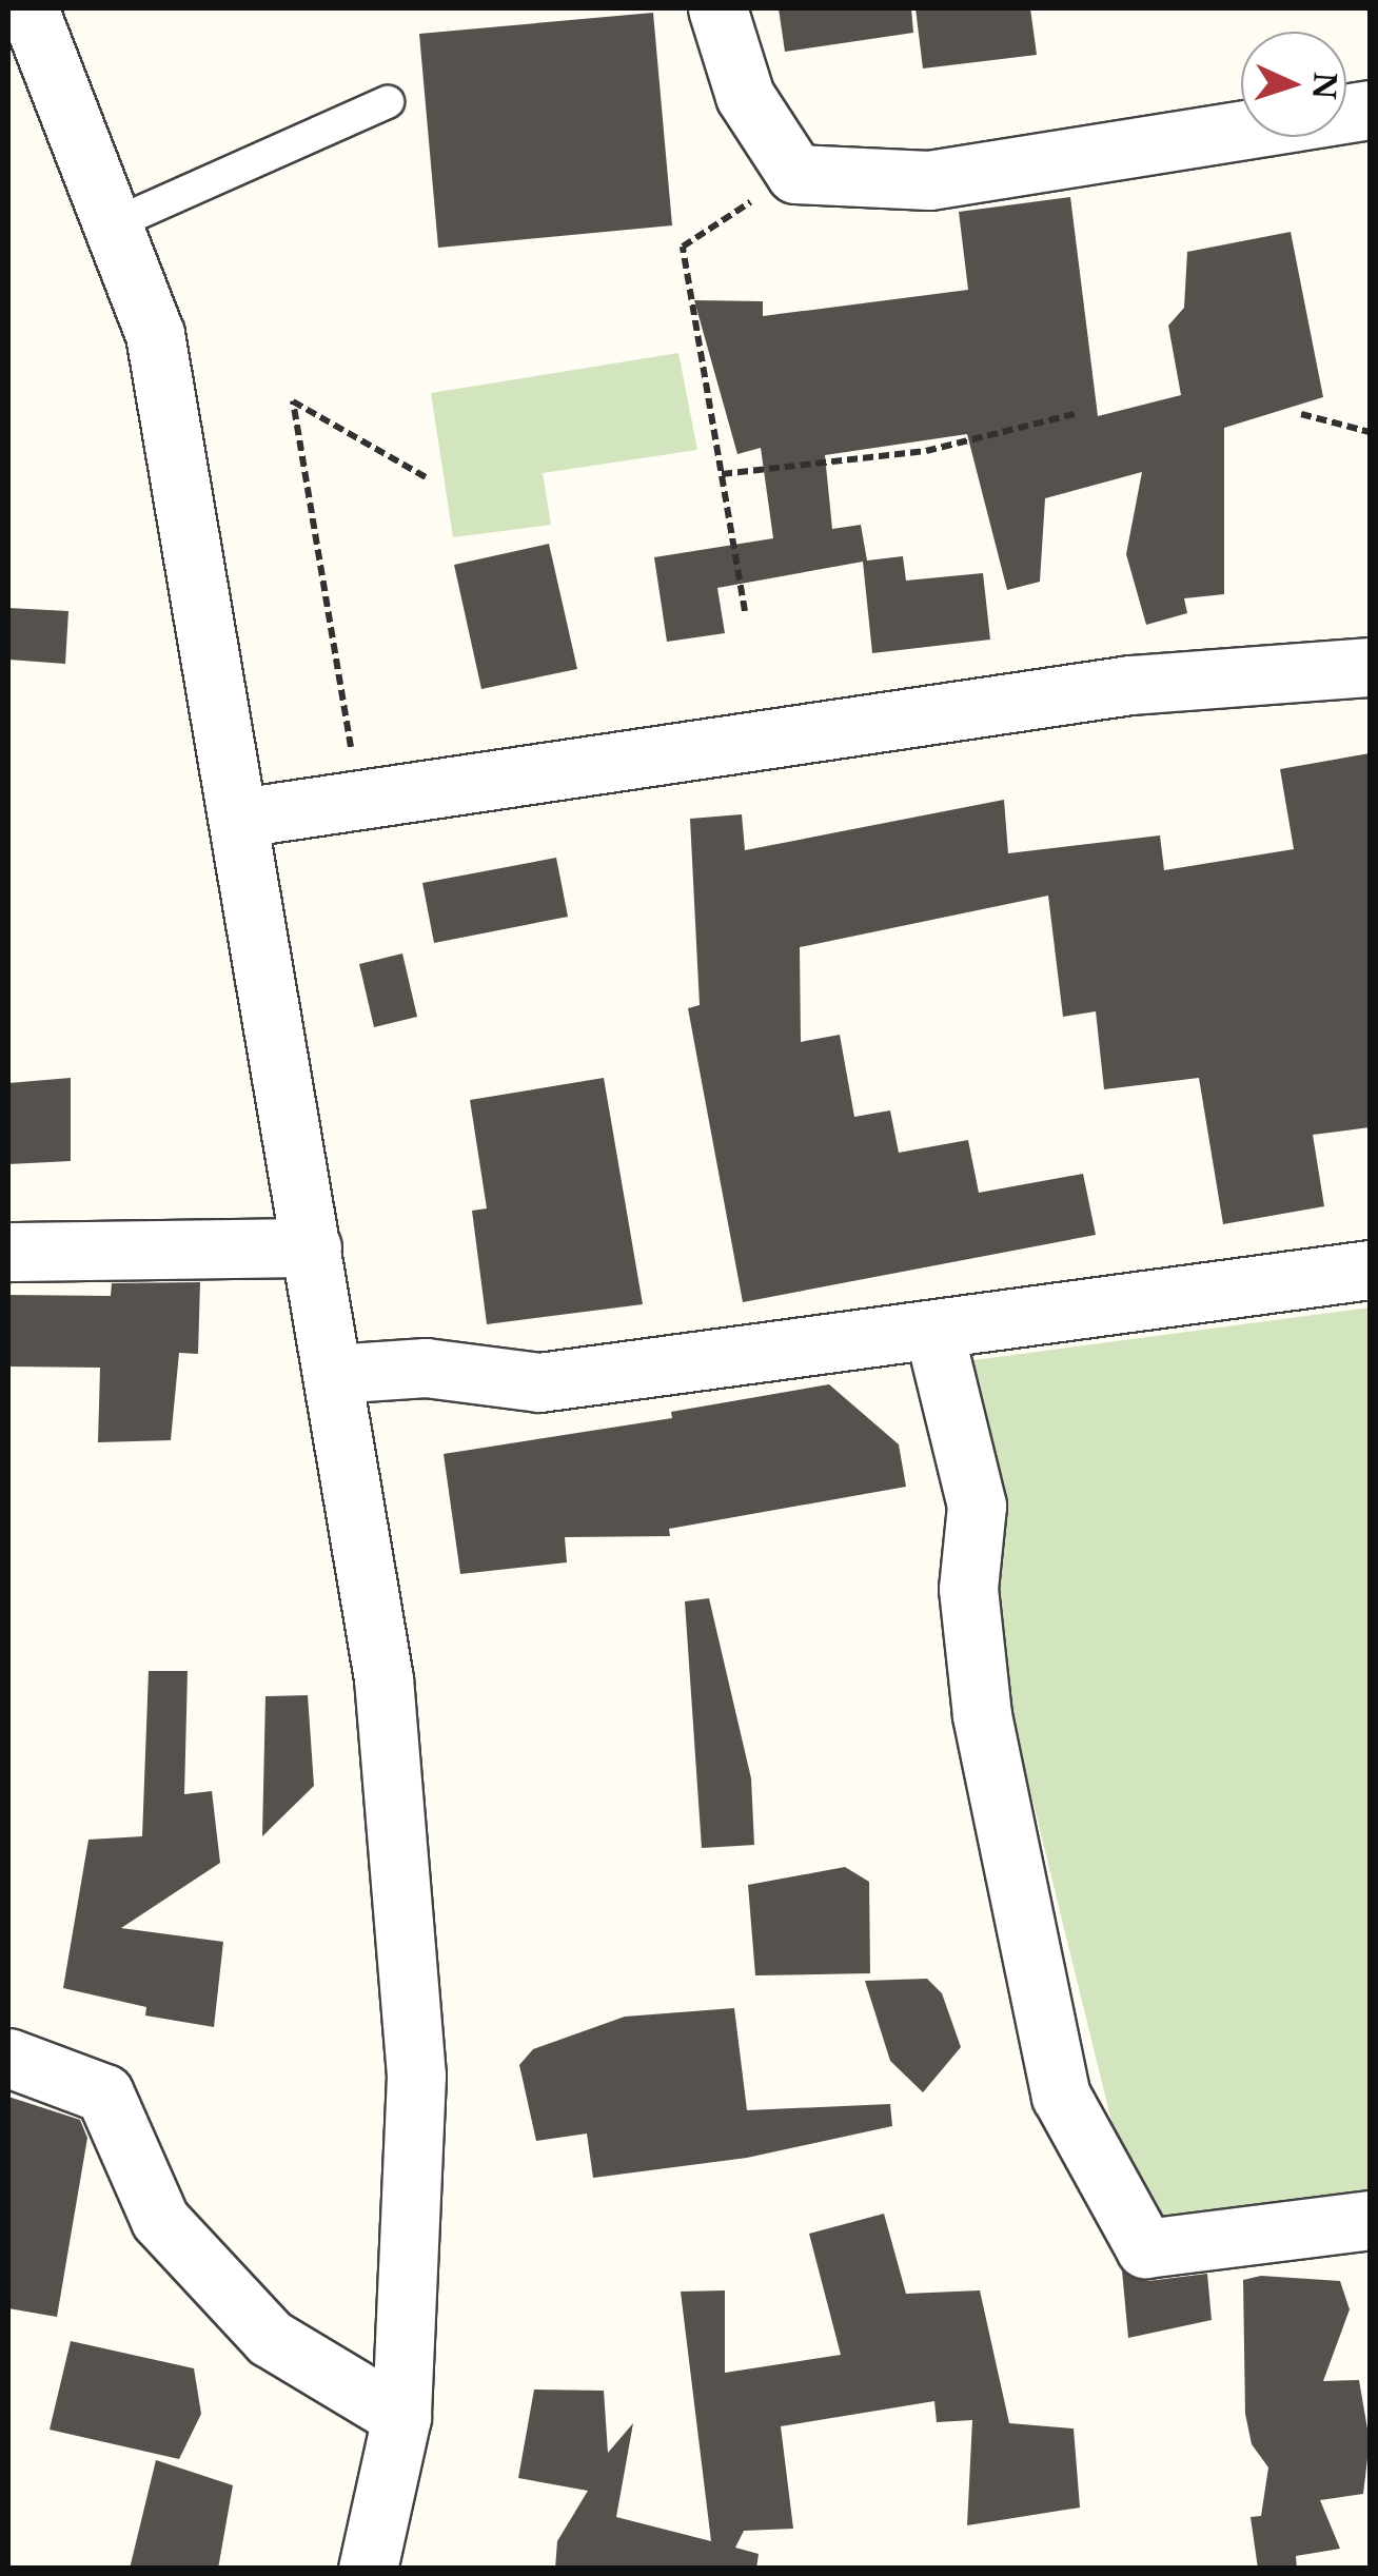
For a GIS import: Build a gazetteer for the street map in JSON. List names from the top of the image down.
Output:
{
  "north": "right"
}
